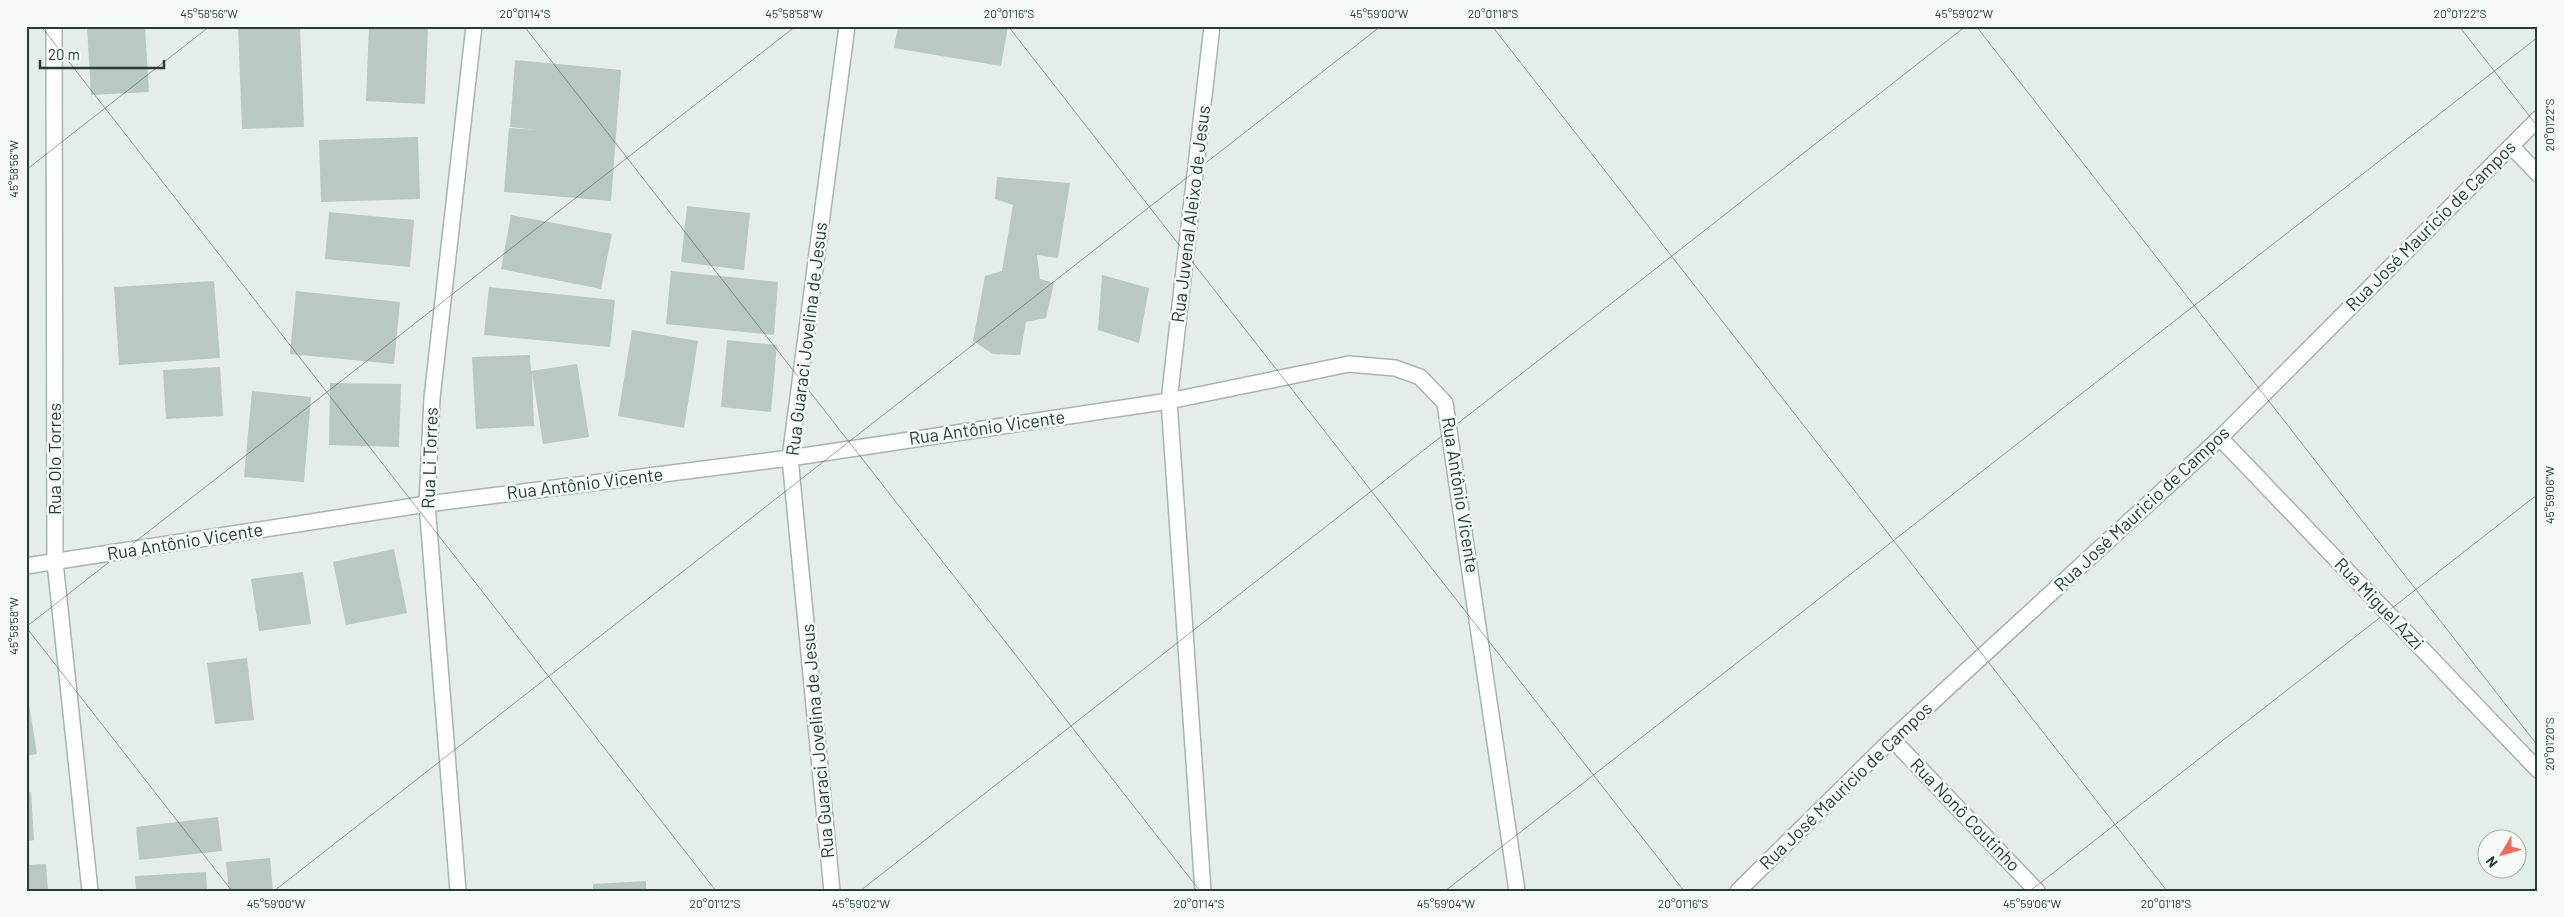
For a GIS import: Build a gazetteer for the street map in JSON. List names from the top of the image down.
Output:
{
  "streets": {
    "street": [
      "Rua Juvenal Aleixo de Jesus",
      "Rua José Mauricio de Campos",
      "Rua Guaraci Jovelina de Jesus",
      "Rua Antônio Vicente",
      "Rua Li Torres",
      "Rua Olo Torres",
      "Rua Miguel Azzi",
      "Rua Nonô Coutinho"
    ]
  },
  "crossings": [
    ["Rua Juvenal Aleixo de Jesus", "Rua Antônio Vicente"],
    ["Rua José Mauricio de Campos", "Rua Miguel Azzi"],
    ["Rua José Mauricio de Campos", "Rua Nonô Coutinho"],
    ["Rua Guaraci Jovelina de Jesus", "Rua Antônio Vicente"],
    ["Rua Antônio Vicente", "Rua Li Torres"],
    ["Rua Antônio Vicente", "Rua Olo Torres"]
  ],
  "scale_bar": "20 m",
  "north": "bottom left",
  "coordinates": [
    "45°58'56\"W",
    "20°01'14\"S",
    "45°58'58\"W",
    "20°01'16\"S",
    "45°59'00\"W",
    "20°01'18\"S",
    "45°59'02\"W",
    "20°01'22\"S",
    "45°59'06\"W",
    "20°01'20\"S",
    "20°01'12\"S",
    "45°59'04\"W"
  ]
}
